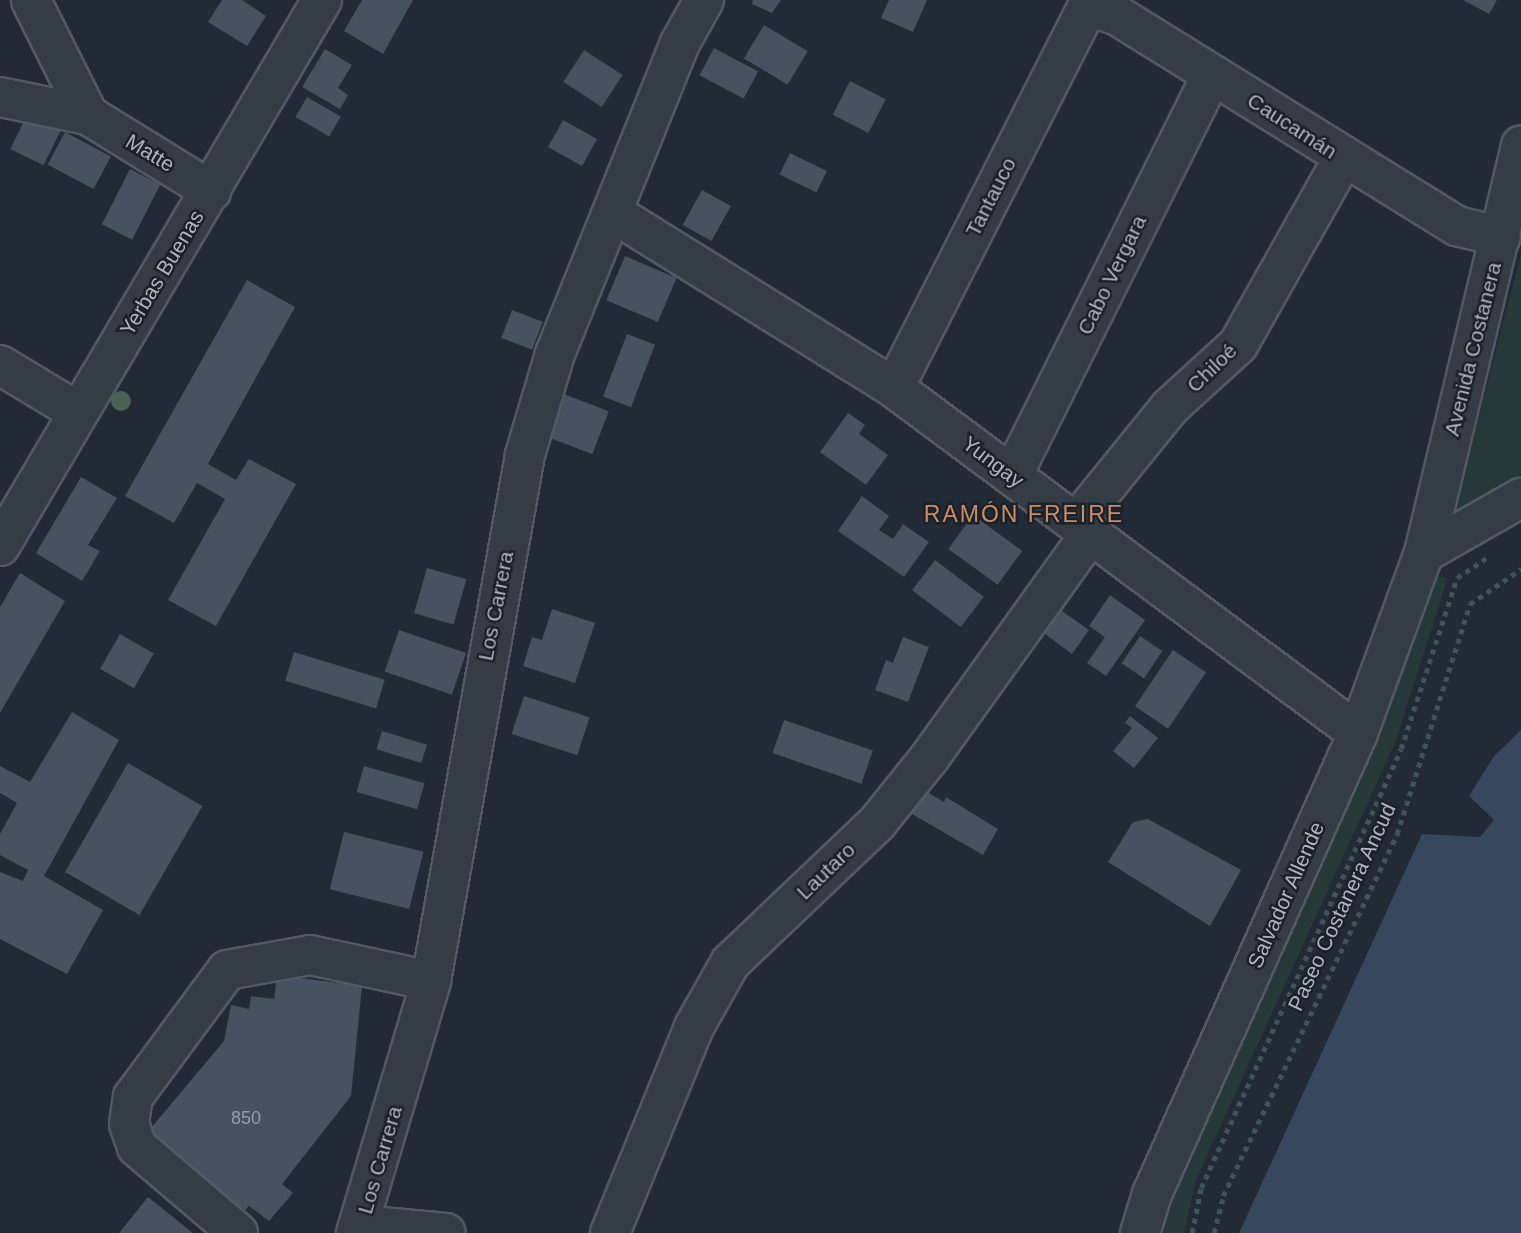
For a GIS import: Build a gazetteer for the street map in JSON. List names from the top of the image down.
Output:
{
  "streets": {
    "street": [
      "Caucamán",
      "Matte",
      "Tantauco",
      "Yerbas Buenas",
      "Cabo Vergara",
      "Avenida Costanera",
      "Chiloé",
      "Yungay",
      "Los Carrera",
      "Lautaro",
      "Salvador Allende"
    ],
    "path": ["Paseo Costanera Ancud"]
  },
  "crossings": [
    ["Caucamán", "Tantauco"],
    ["Caucamán", "Cabo Vergara"],
    ["Caucamán", "Avenida Costanera"],
    ["Caucamán", "Chiloé"],
    ["Matte", "Yerbas Buenas"],
    ["Tantauco", "Yungay"],
    ["Cabo Vergara", "Yungay"],
    ["Avenida Costanera", "Salvador Allende"],
    ["Chiloé", "Yungay"],
    ["Chiloé", "Lautaro"],
    ["Yungay", "Los Carrera"],
    ["Yungay", "Lautaro"],
    ["Yungay", "Salvador Allende"]
  ],
  "districts": ["RAMÓN FREIRE"],
  "house_numbers": ["850"]
}
